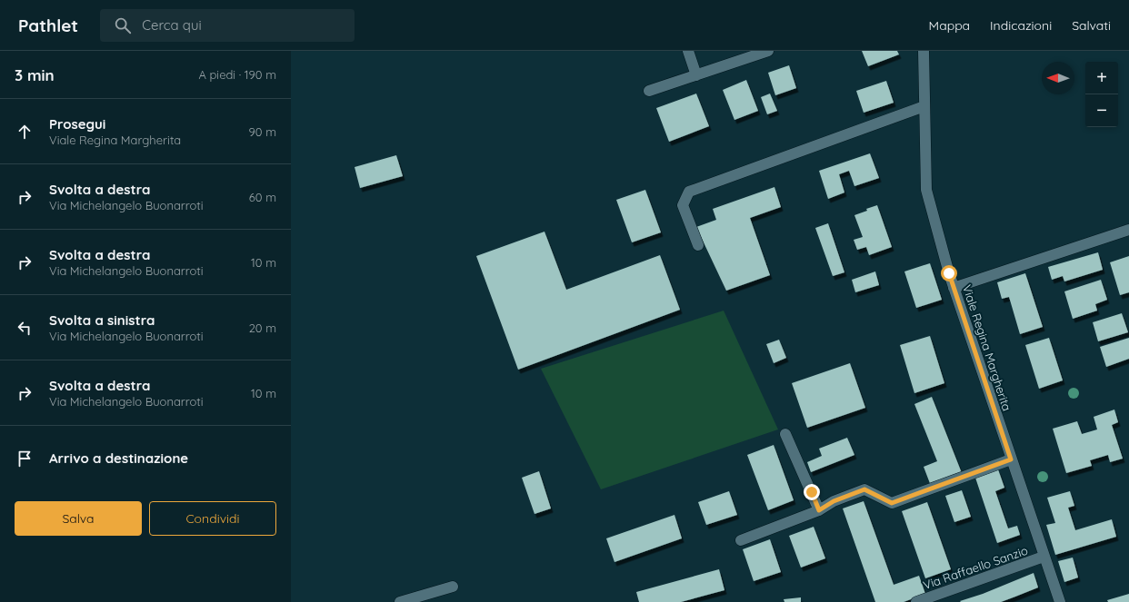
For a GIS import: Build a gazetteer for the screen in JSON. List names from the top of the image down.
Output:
{
  "streets": {
    "street": ["Viale Regina Margherita", "Via Raffaello Sanzio"]
  },
  "crossings": [
    ["Viale Regina Margherita", "Via Raffaello Sanzio"]
  ],
  "north": "left",
  "page": {
    "header": "Pathlet",
    "search": "Cerca qui",
    "nav": ["Mappa", "Indicazioni", "Salvati"],
    "heading": ["3 min", "A piedi · 190 m"],
    "map_buttons": ["+", "−"],
    "list": [
      ["Prosegui", "Viale Regina Margherita", "90 m"],
      ["Svolta a destra", "Via Michelangelo Buonarroti", "60 m"],
      ["Svolta a destra", "Via Michelangelo Buonarroti", "10 m"],
      ["Svolta a sinistra", "Via Michelangelo Buonarroti", "20 m"],
      ["Svolta a destra", "Via Michelangelo Buonarroti", "10 m"],
      "Arrivo a destinazione"
    ],
    "buttons": ["Salva", "Condividi"]
  }
}
